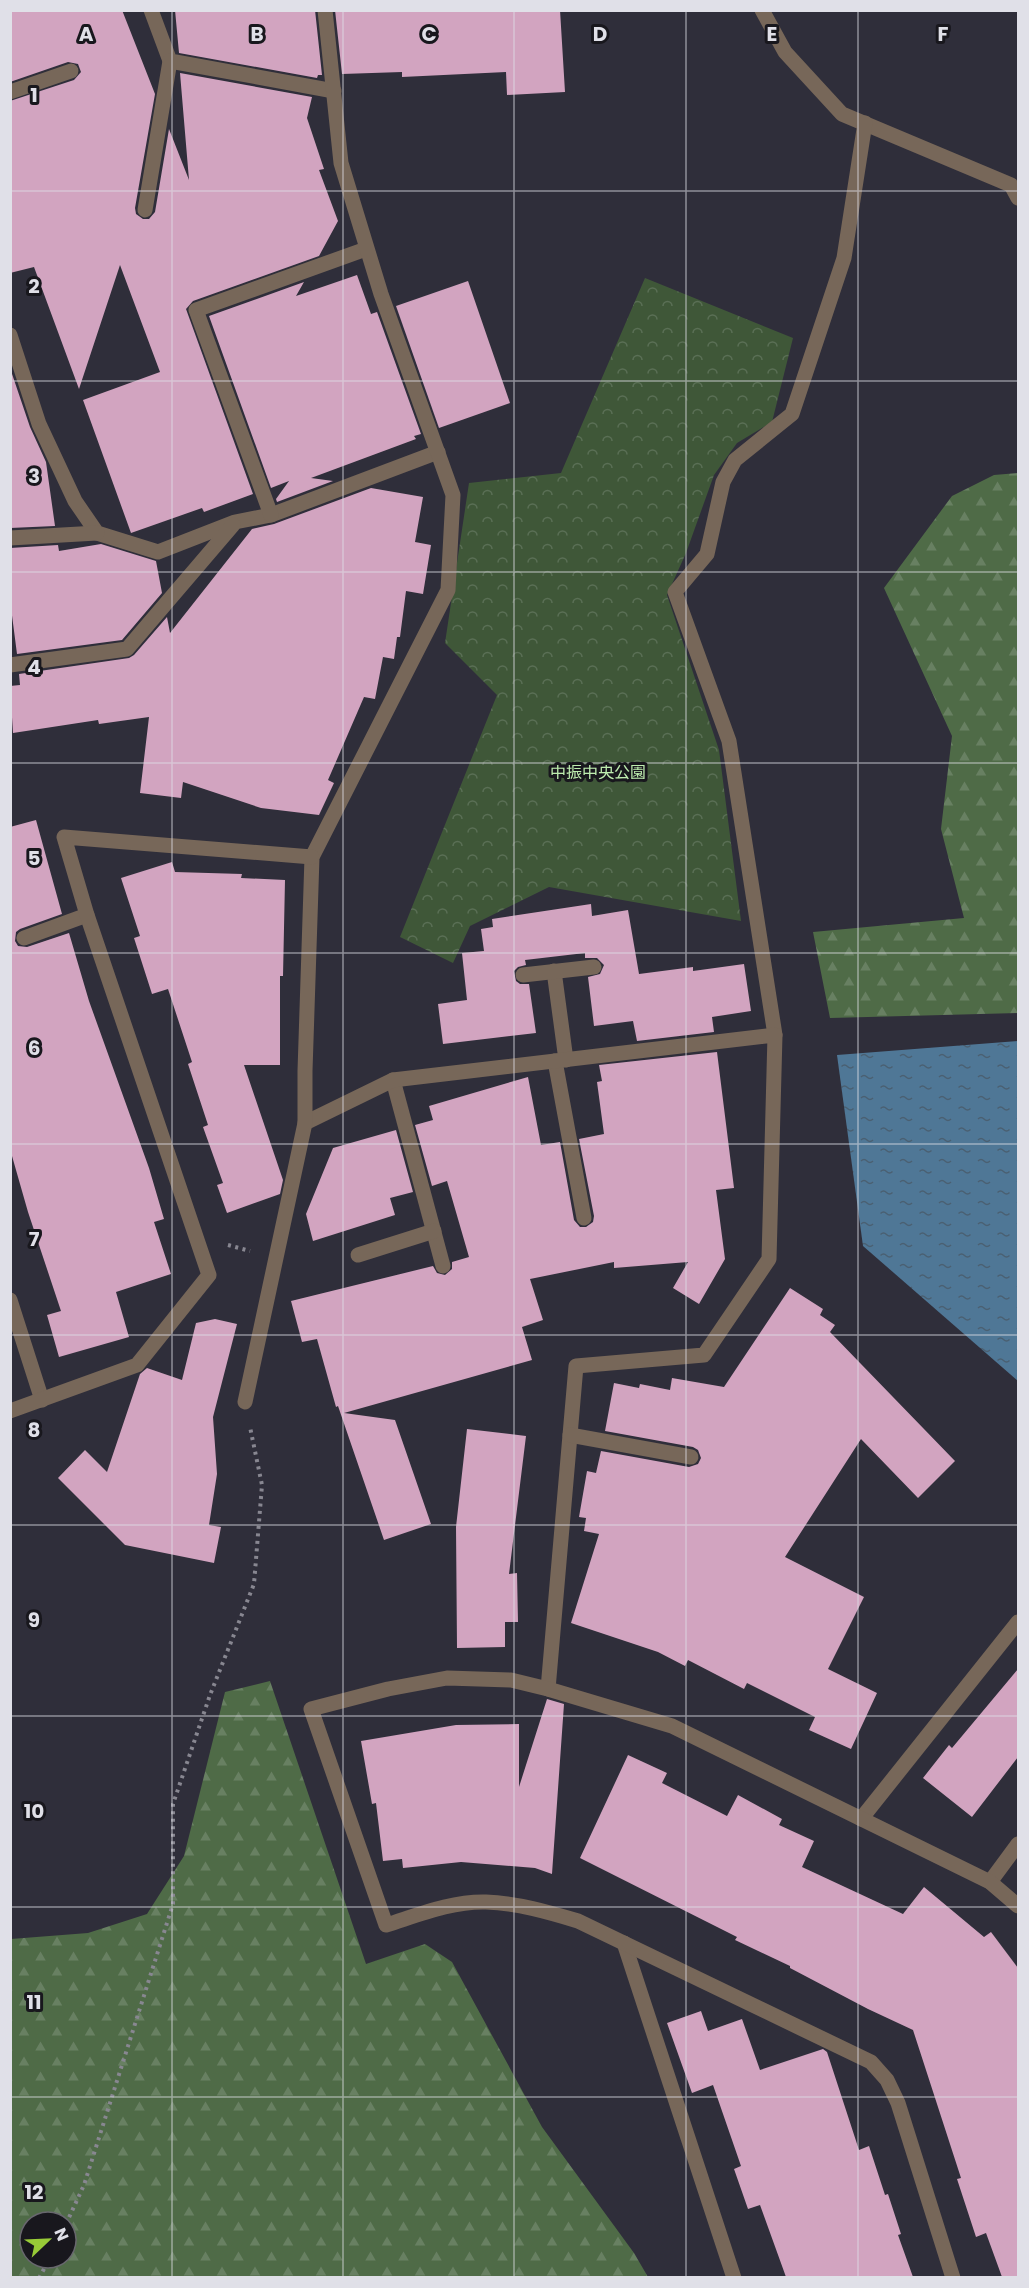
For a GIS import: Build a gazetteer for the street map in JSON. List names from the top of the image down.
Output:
{
  "parks": ["中振中央公園"],
  "north": "top right",
  "grid": {
    "columns": [
      "A",
      "B",
      "C",
      "D",
      "E",
      "F"
    ],
    "rows": [
      "1",
      "2",
      "3",
      "4",
      "5",
      "6",
      "7",
      "8",
      "9",
      "10",
      "11",
      "12"
    ]
  }
}
